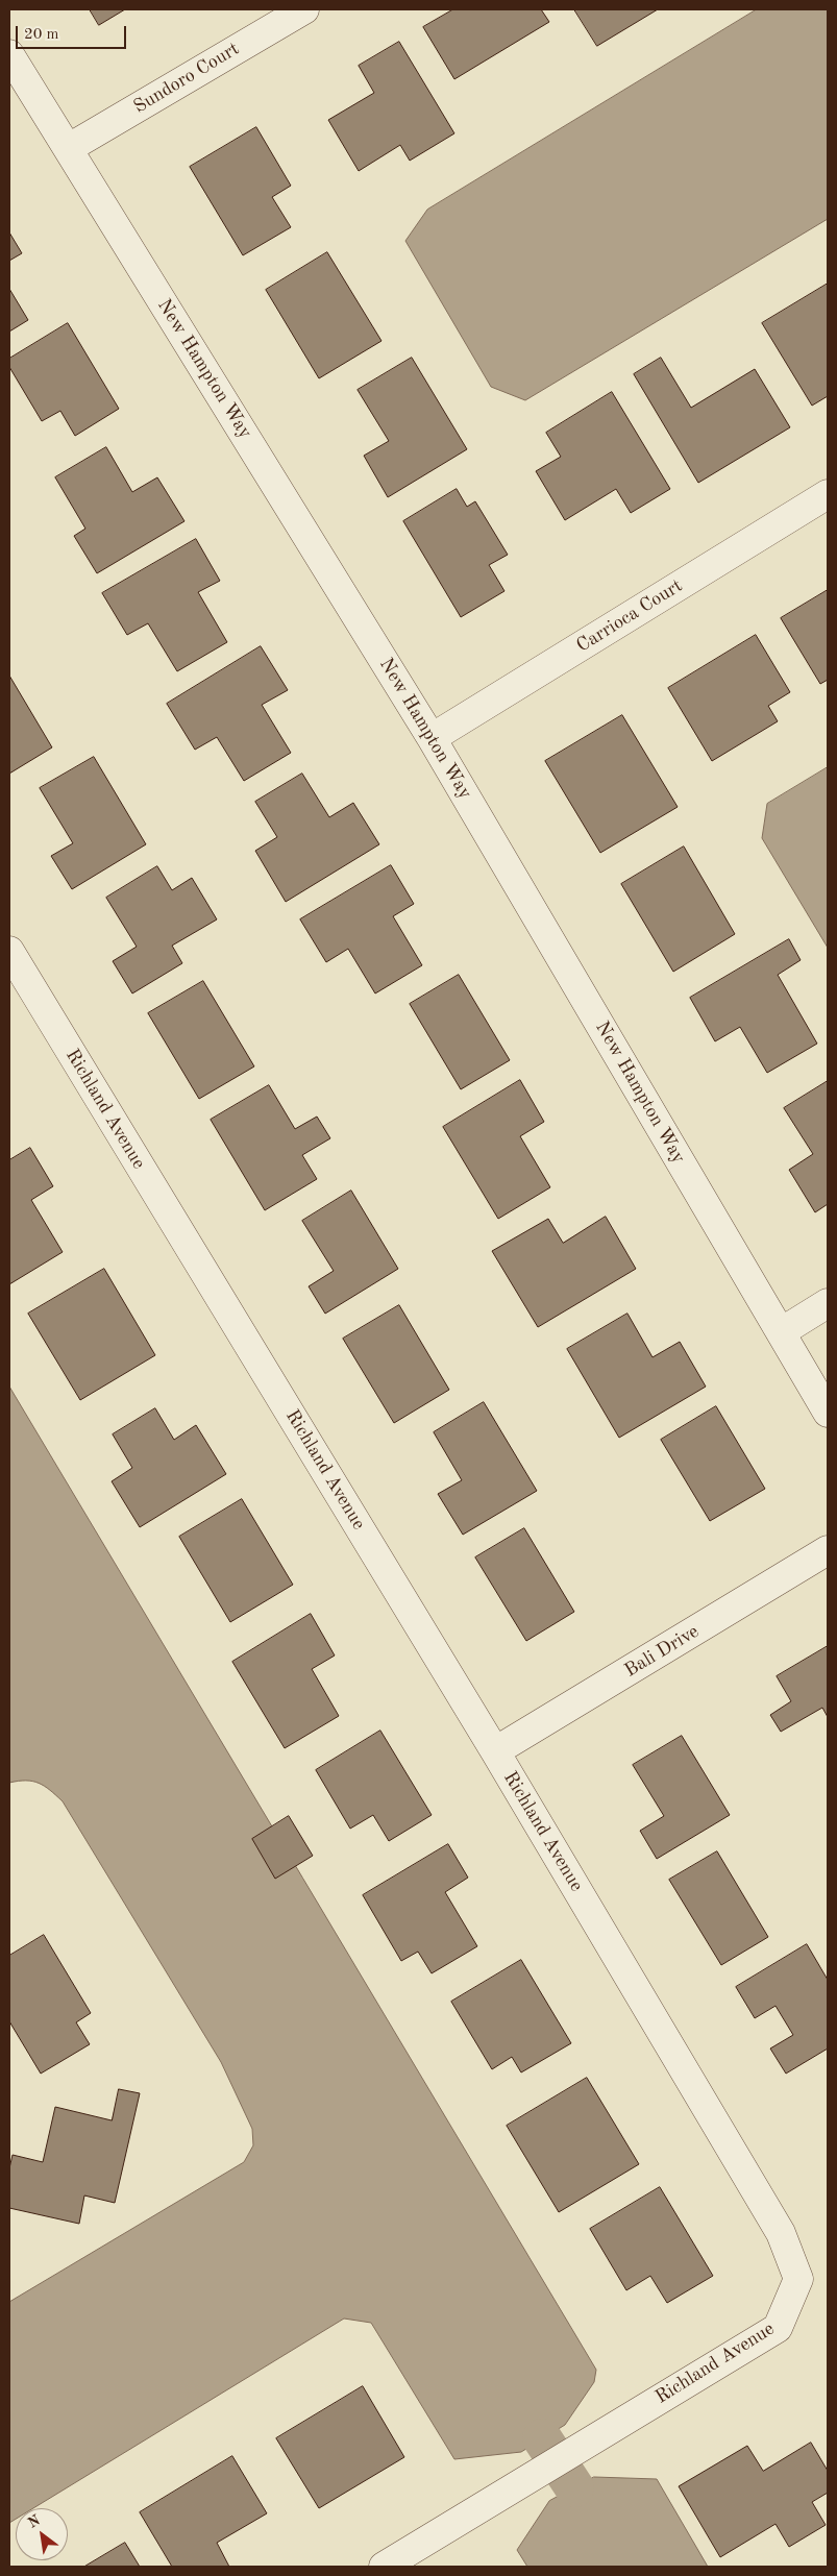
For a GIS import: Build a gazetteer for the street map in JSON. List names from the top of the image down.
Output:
{
  "streets": {
    "street": [
      "Sundoro Court",
      "New Hampton Way",
      "Carrioca Court",
      "Richland Avenue",
      "Bali Drive"
    ]
  },
  "crossings": [
    ["Sundoro Court", "New Hampton Way"],
    ["New Hampton Way", "Carrioca Court"],
    ["Richland Avenue", "Bali Drive"]
  ],
  "scale_bar": "20 m",
  "north": "top left"
}
